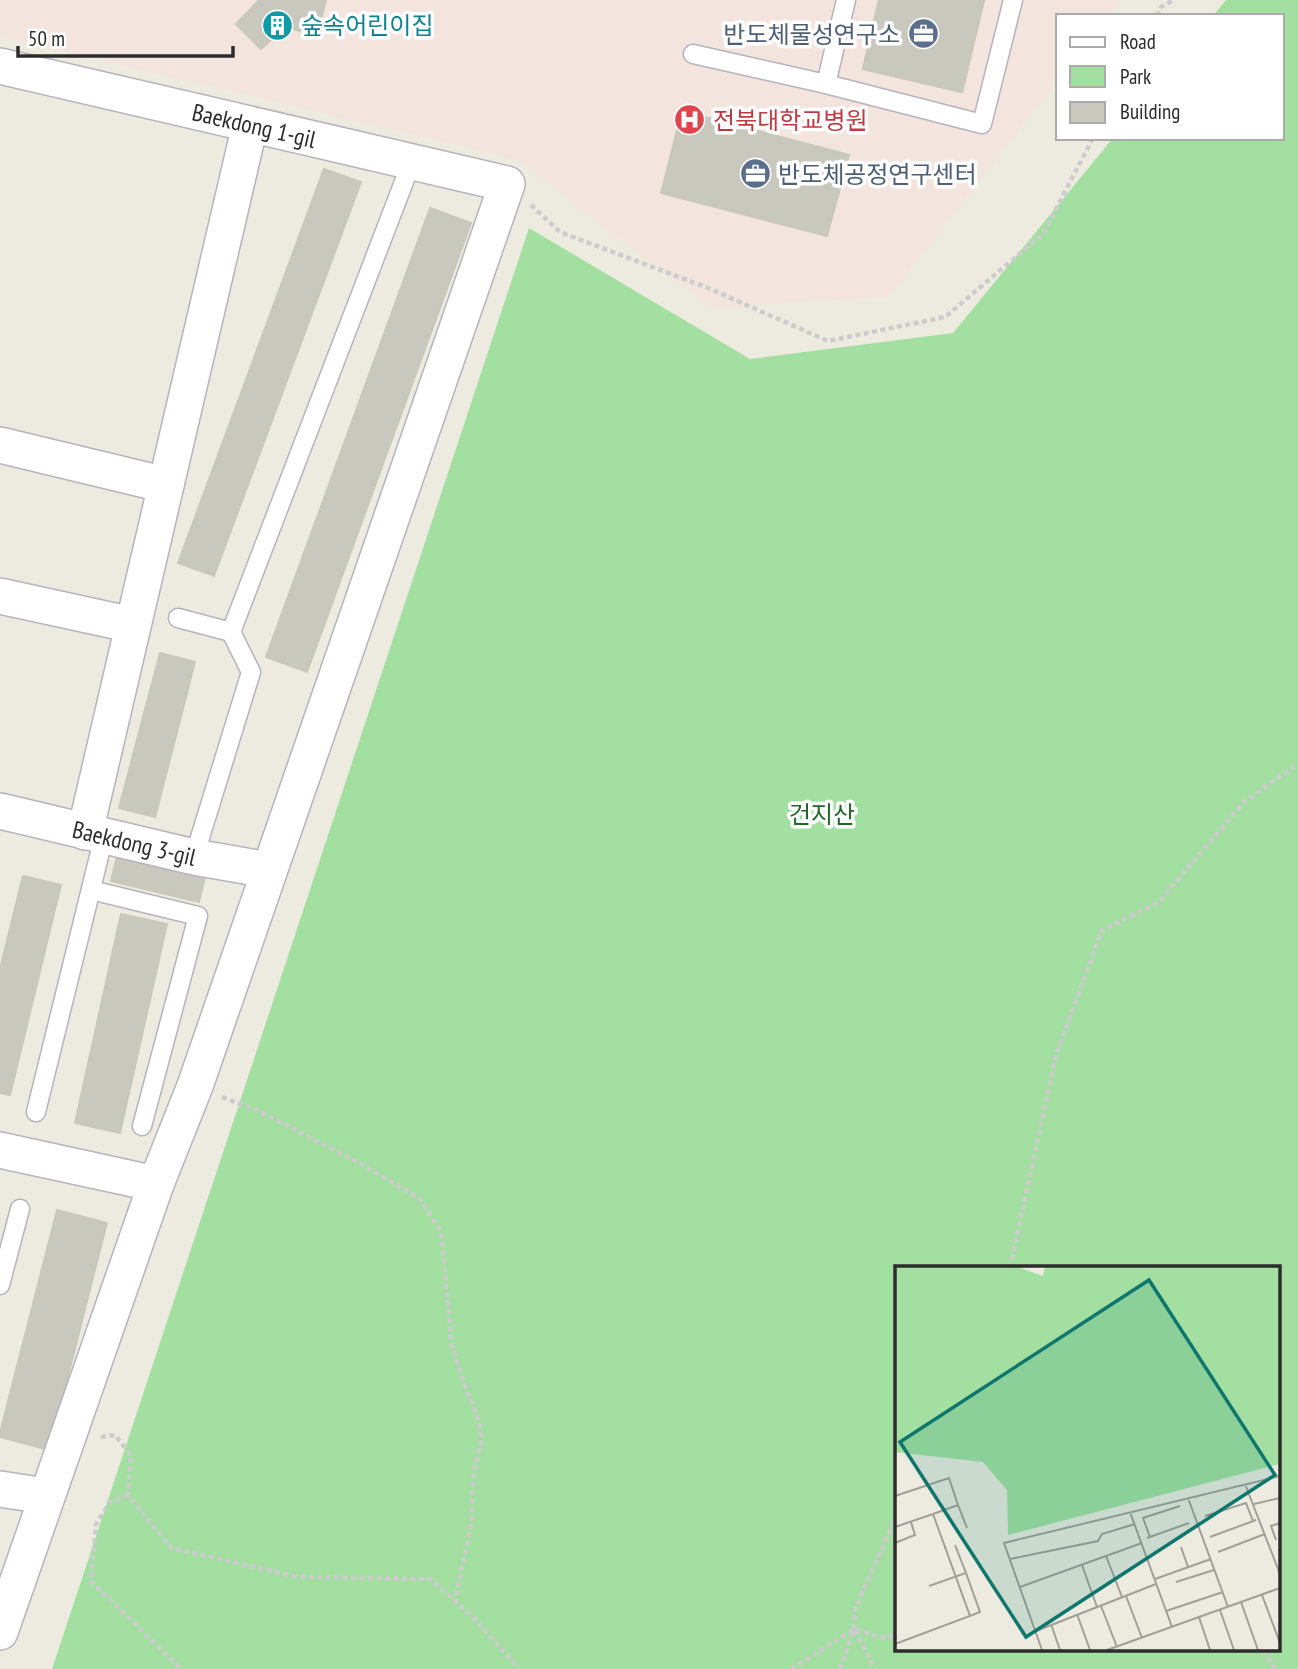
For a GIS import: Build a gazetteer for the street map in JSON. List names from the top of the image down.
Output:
{
  "streets": {
    "street": ["Baekdong 1-gil", "Baekdong 3-gil"]
  },
  "parks": ["건지산"],
  "places": {
    "building": ["숲속어린이집"],
    "office": ["반도체물성연구소", "반도체공정연구센터"],
    "hospital": ["전북대학교병원"]
  },
  "legend": ["Road", "Park", "Building"],
  "scale_bar": "50 m"
}
